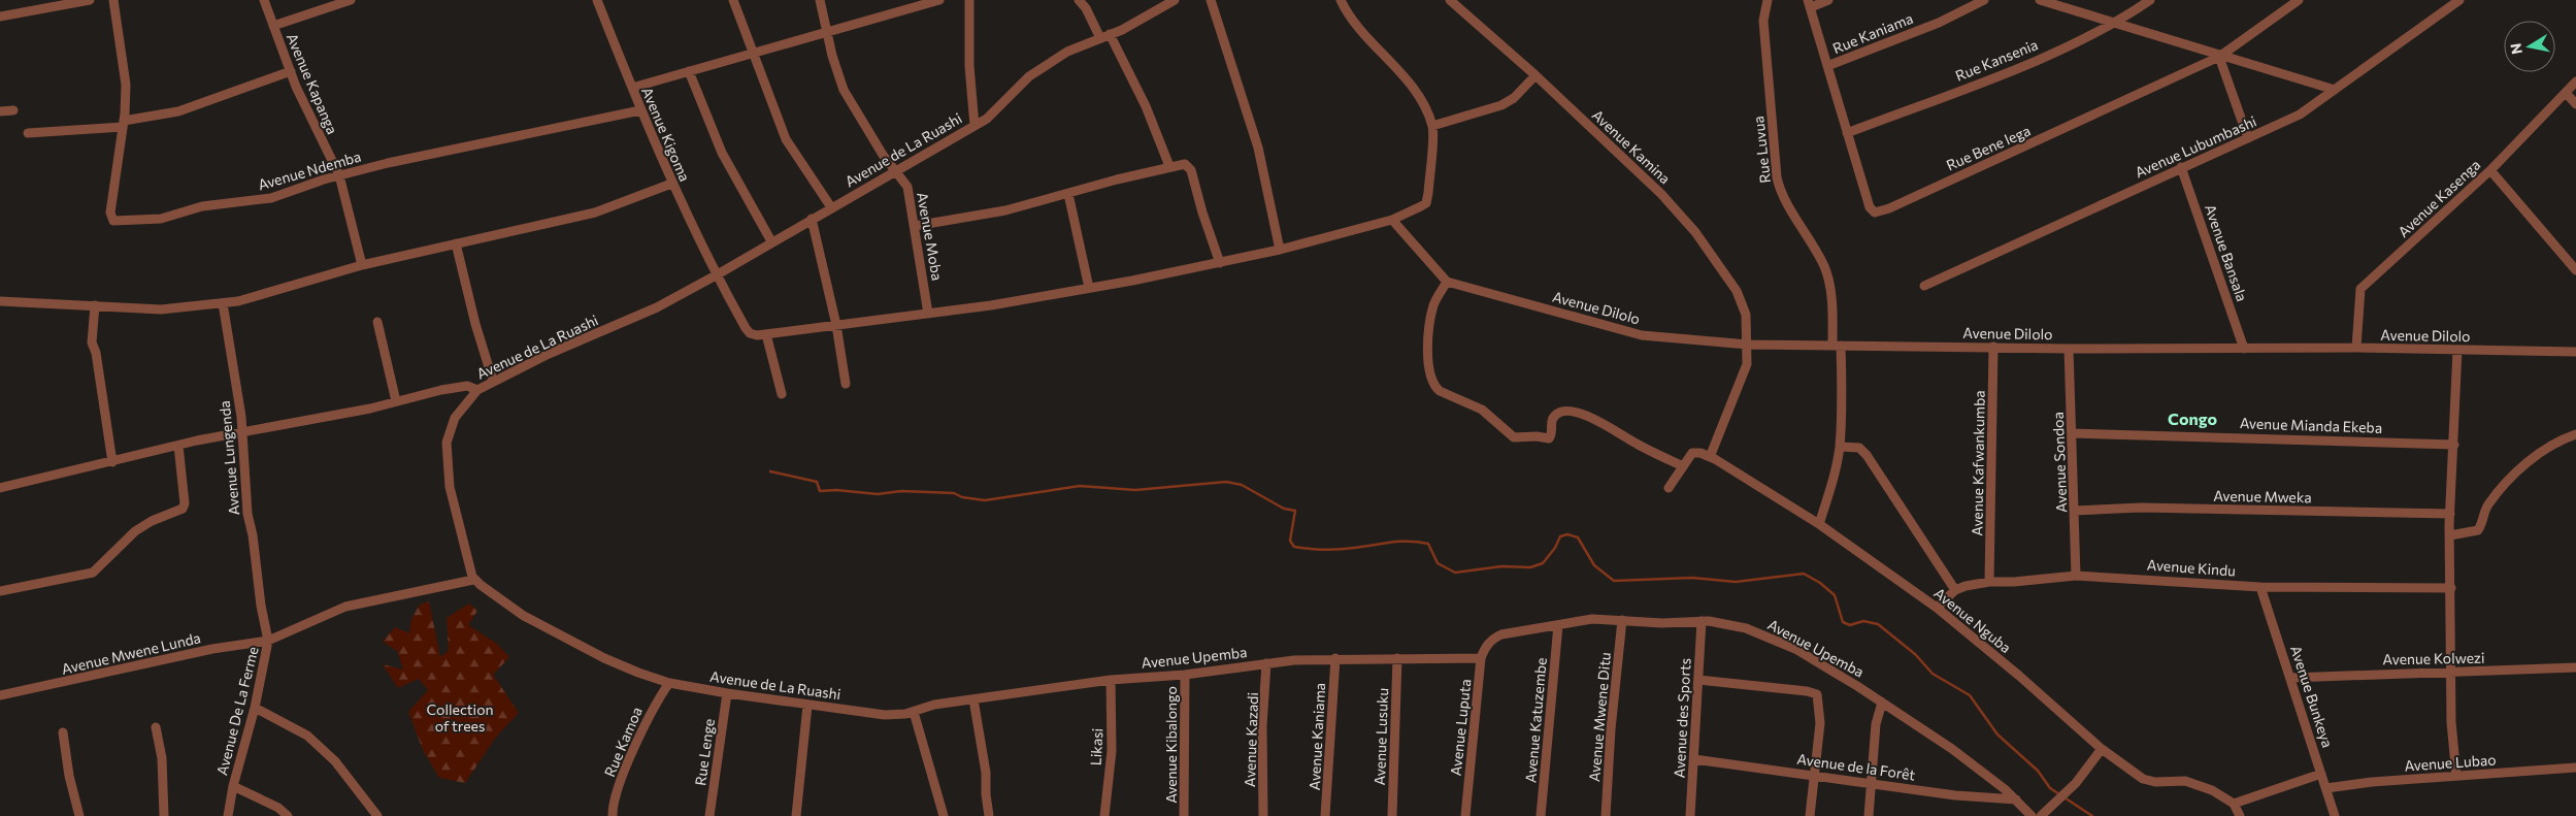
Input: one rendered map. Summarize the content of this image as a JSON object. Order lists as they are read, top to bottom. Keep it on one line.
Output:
{"streets":{"street":["Rue Kaniama","Rue Kansenia","Avenue Kapanga","Avenue Kigoma","Avenue Kamina","Avenue Lubumbashi","Rue Bene lega","Avenue de La Ruashi","Rue Luvua","Avenue Ndemba","Avenue Kasenga","Avenue Moba","Avenue Bansala","Avenue Dilolo","Avenue Mianda Ekeba","Avenue Lungenda","Avenue Sondoa","Avenue Kafwankumba","Avenue Mweka","Avenue Kindu","Avenue Nguba","Avenue Upemba","Avenue Mwene Lunda","Avenue Kolwezi","Avenue Bunkeya","Avenue De La Ferme","Avenue Mwene Ditu","Avenue des Sports","Avenue Katuzembe","Avenue Luputa","Avenue Kaniama","Avenue Lusuku","Avenue Kazadi","Rue Kamoa","Avenue Kibalongo","Likasi","Rue Lenge","Avenue Lubao","Avenue de la Forêt"]},"crossings":[["Rue Kaniama","Rue Bene lega"],["Rue Kansenia","Rue Bene lega"],["Avenue Kapanga","Avenue Ndemba"],["Avenue Kigoma","Avenue de La Ruashi"],["Avenue Kigoma","Avenue Ndemba"],["Avenue Kamina","Avenue Dilolo"],["Avenue Kamina","Avenue Nguba"],["Avenue Lubumbashi","Avenue Bansala"],["Avenue de La Ruashi","Avenue Moba"],["Avenue de La Ruashi","Avenue Upemba"],["Avenue de La Ruashi","Avenue De La Ferme"],["Avenue de La Ruashi","Rue Kamoa"],["Avenue de La Ruashi","Rue Lenge"],["Rue Luvua","Avenue Dilolo"],["Rue Luvua","Avenue Nguba"],["Avenue Kasenga","Avenue Dilolo"],["Avenue Bansala","Avenue Dilolo"],["Avenue Dilolo","Avenue Sondoa"],["Avenue Dilolo","Avenue Kafwankumba"],["Avenue Mianda Ekeba","Avenue Sondoa"],["Avenue Lungenda","Avenue Mwene Lunda"],["Avenue Lungenda","Avenue De La Ferme"],["Avenue Sondoa","Avenue Mweka"],["Avenue Sondoa","Avenue Kindu"],["Avenue Kafwankumba","Avenue Kindu"],["Avenue Kindu","Avenue Bunkeya"],["Avenue Upemba","Avenue Mwene Ditu"],["Avenue Upemba","Avenue des Sports"],["Avenue Upemba","Avenue Katuzembe"],["Avenue Upemba","Avenue Luputa"],["Avenue Upemba","Avenue Kaniama"],["Avenue Upemba","Avenue Lusuku"],["Avenue Upemba","Avenue Kazadi"],["Avenue Upemba","Avenue Kibalongo"],["Avenue Upemba","Likasi"],["Avenue Upemba","Avenue de la Forêt"],["Avenue Mwene Lunda","Avenue De La Ferme"],["Avenue Kolwezi","Avenue Bunkeya"],["Avenue Bunkeya","Avenue Lubao"],["Avenue des Sports","Avenue de la Forêt"]],"districts":["Congo"],"parks":["Collection of trees"],"north":"left"}
